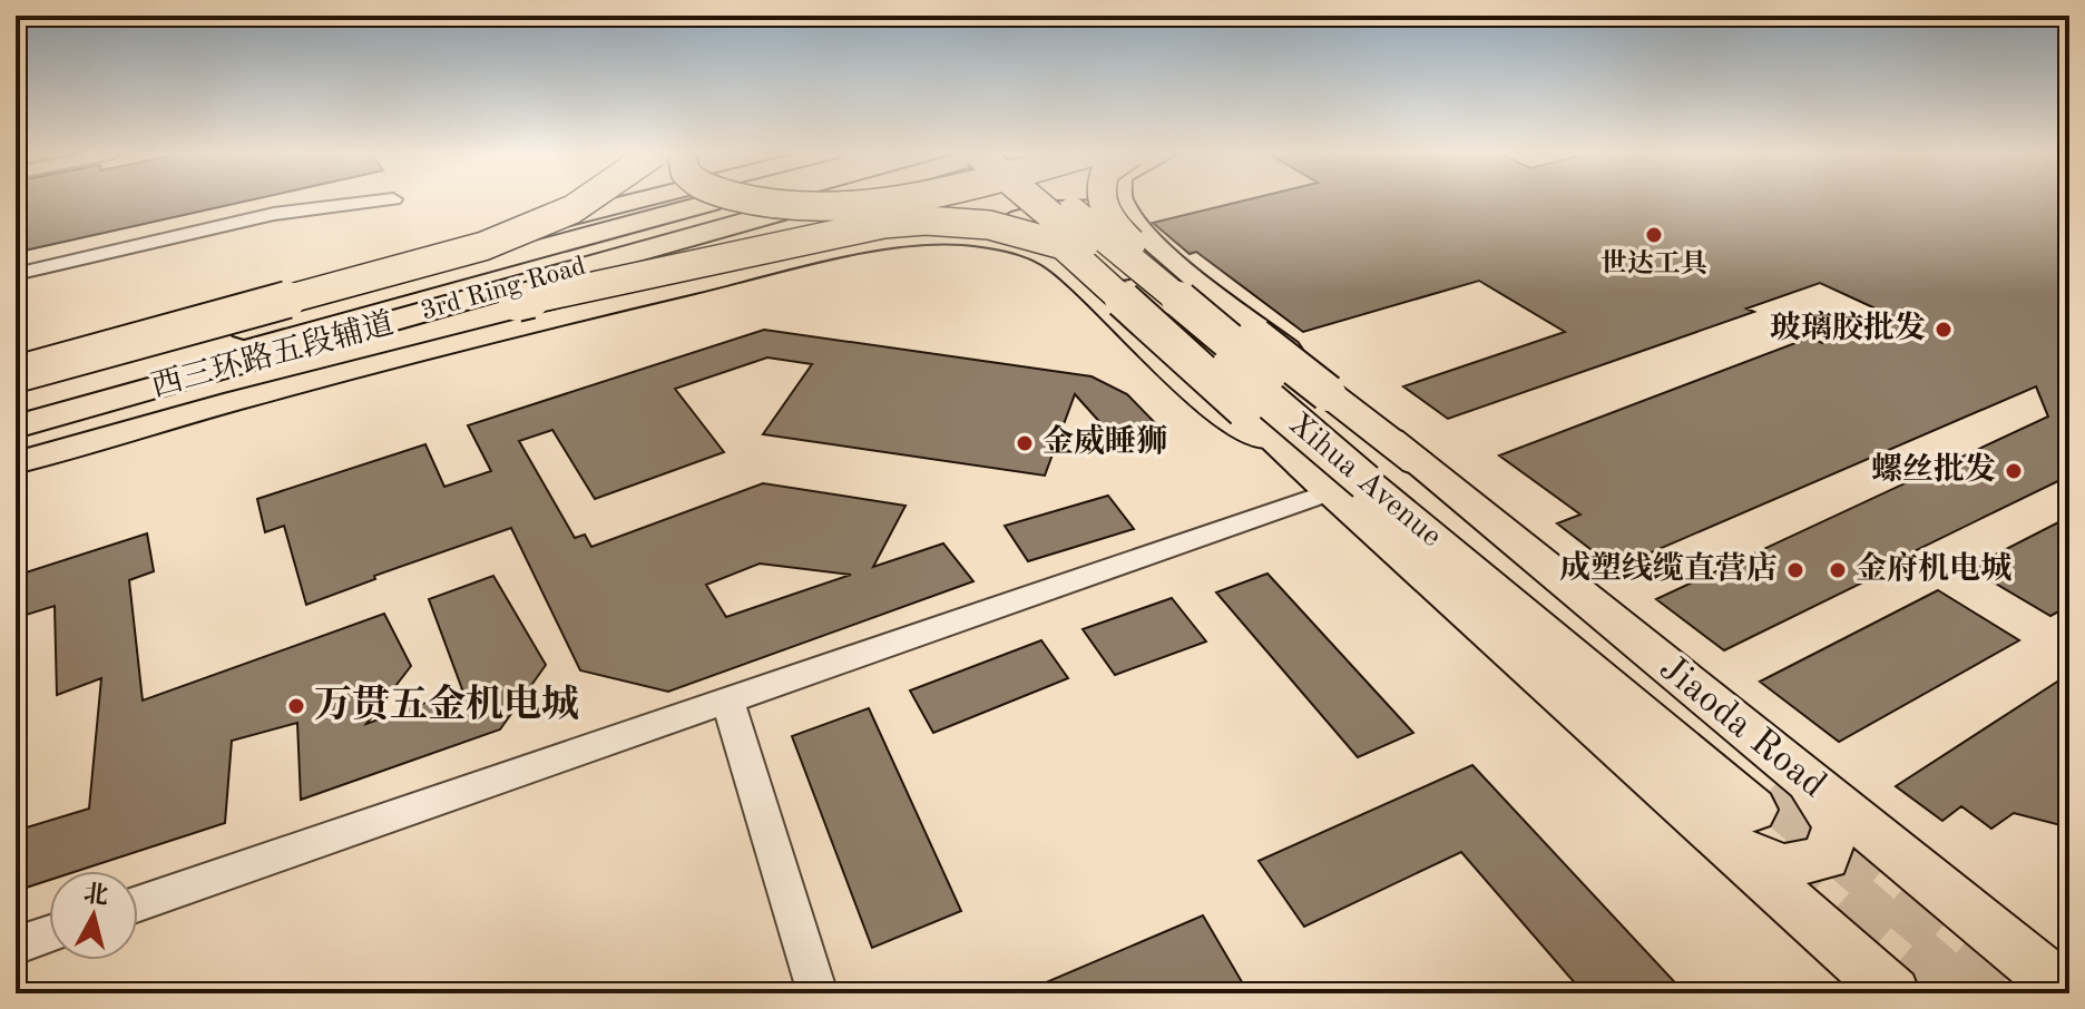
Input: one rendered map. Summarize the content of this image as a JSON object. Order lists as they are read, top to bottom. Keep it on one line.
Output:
{"streets":{"highway":["3rd Ring Road","Xihua Avenue"],"main road":["西三环路五段辅道","Jiaoda Road"]},"crossings":[["Xihua Avenue","Jiaoda Road"]],"places":["世达工具","玻璃胶批发","金威睡狮","螺丝批发","成塑线缆直营店","金府机电城","万贯五金机电城"],"north":"top"}
